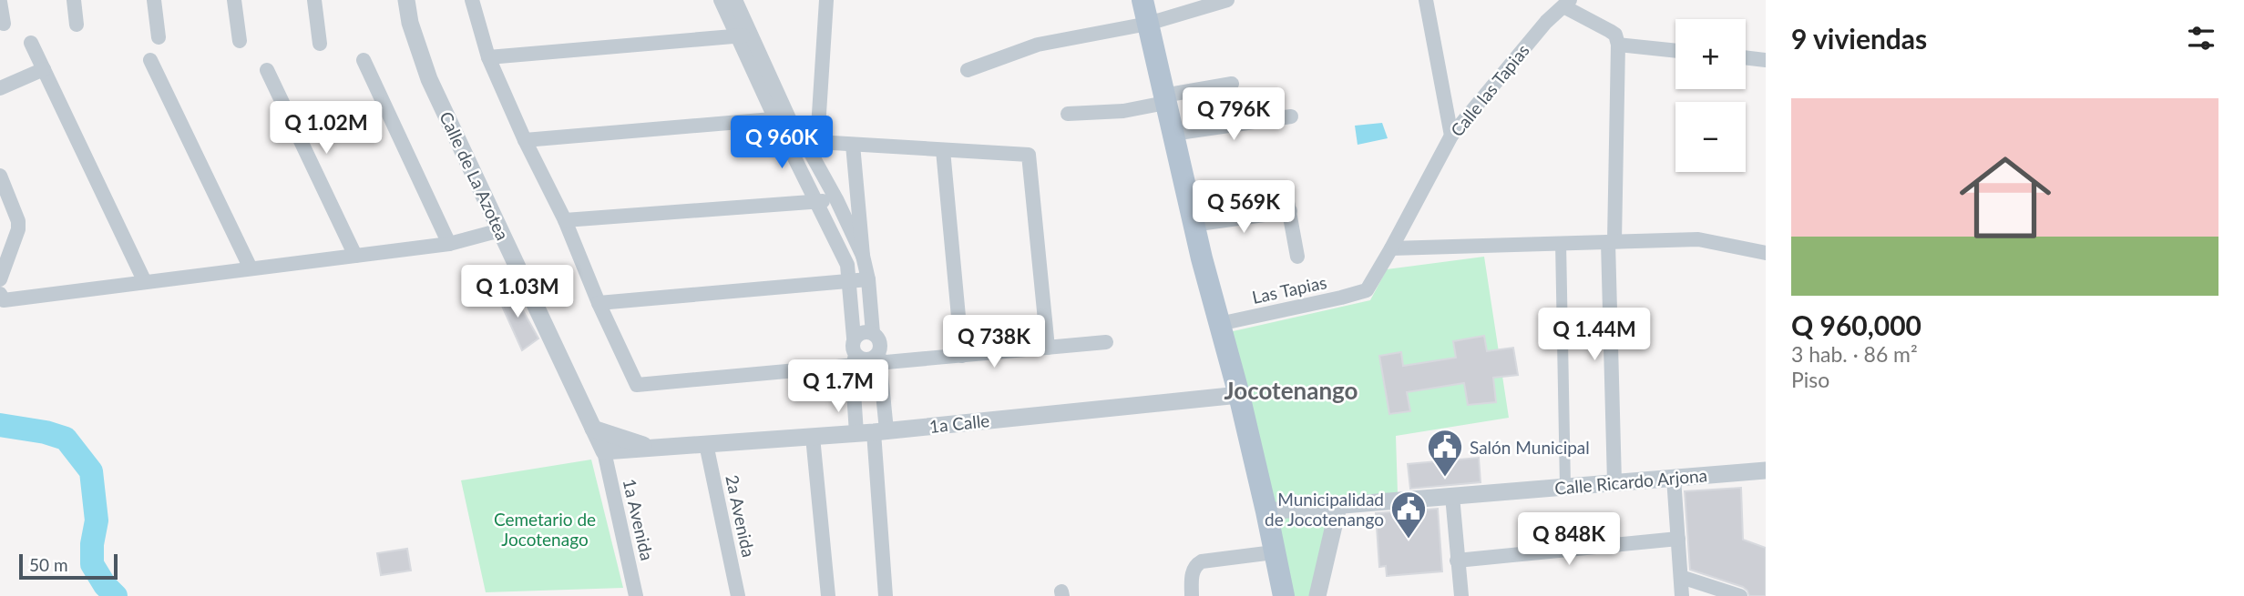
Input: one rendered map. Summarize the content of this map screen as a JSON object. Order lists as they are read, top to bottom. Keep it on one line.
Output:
{"streets":{"street":["Calle las Tapias","Calle de La Azotea","Las Tapias","1a Calle","Calle Ricardo Arjona","2a Avenida","1a Avenida"]},"crossings":[["Calle las Tapias","Las Tapias"],["Calle de La Azotea","1a Calle"],["Calle de La Azotea","1a Avenida"],["1a Calle","2a Avenida"],["1a Calle","1a Avenida"]],"districts":["Jocotenango"],"parks":["Cemetario de Jocotenago"],"places":{"public building":["Salón Municipal","Municipalidad de Jocotenango"]},"scale_bar":"50 m","page":{"heading":"9 viviendas","map_buttons":["+","−"],"list":[{"name":"Q 960,000","note":"3 hab. · 86 m² · Piso"}],"price":["Q 796K","Q 1.02M","Q 960K","Q 569K","Q 1.03M","Q 1.44M","Q 738K","Q 1.7M","Q 848K"],"scale":"50 m"}}
